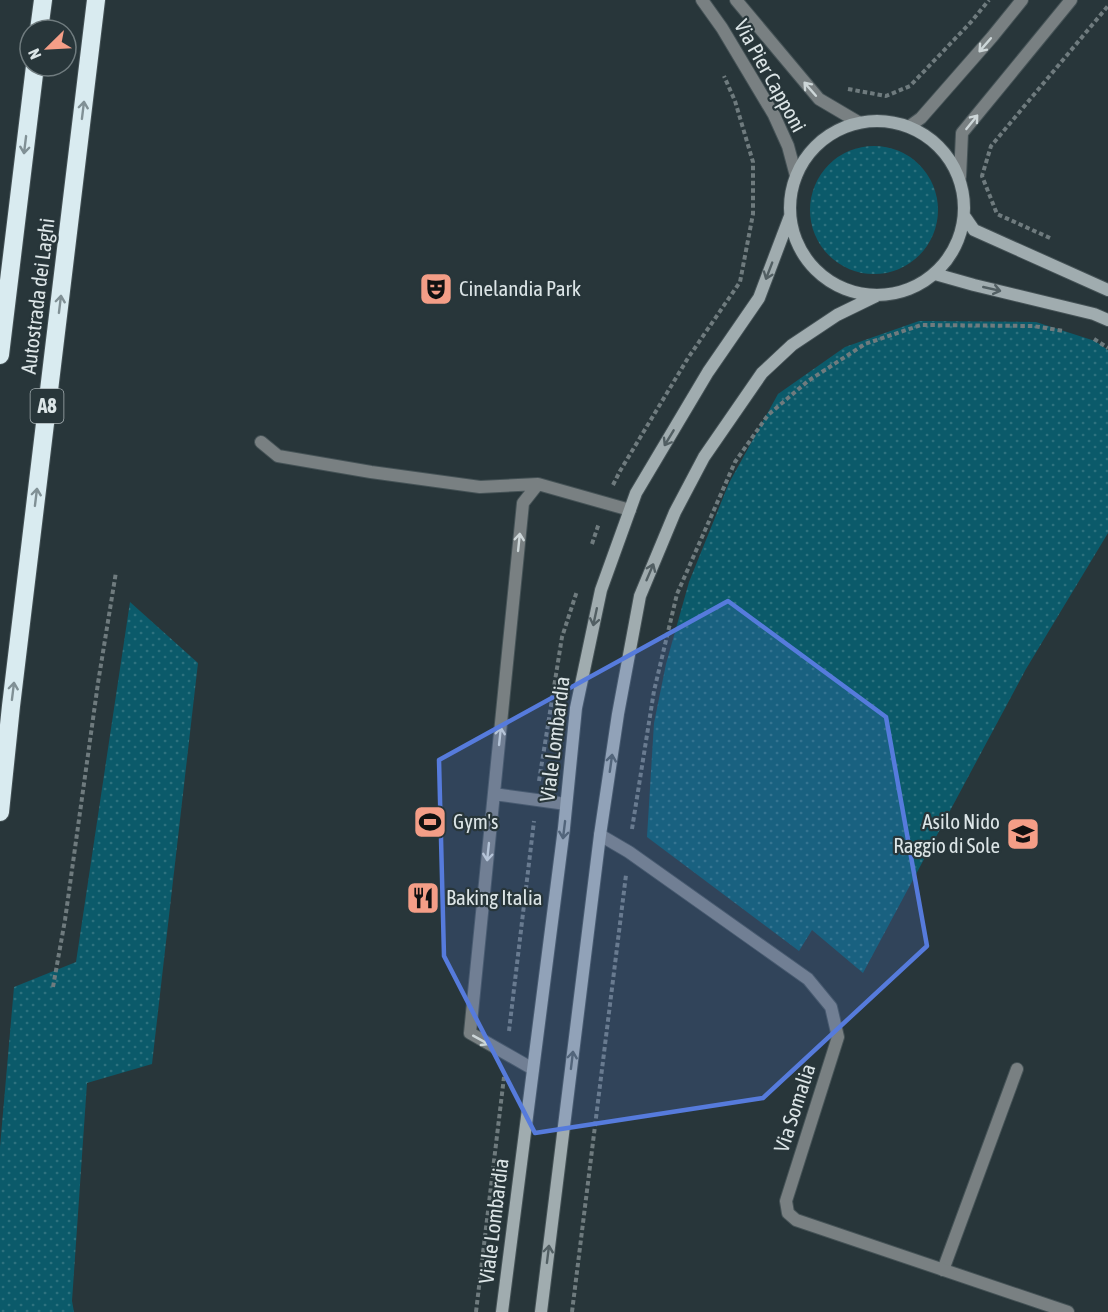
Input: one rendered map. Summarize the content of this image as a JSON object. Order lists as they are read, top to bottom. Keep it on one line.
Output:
{"streets":{"highway":["Autostrada dei Laghi","A8"],"main road":["Viale Lombardia"],"street":["Via Pier Capponi","Via Somalia"]},"crossings":[["Via Pier Capponi","Viale Lombardia"]],"places":{"theatre":["Cinelandia Park"],"sports":["Gym's"],"school or university":["Asilo Nido Raggio di Sole"],"restaurant":["Baking Italia"]},"north":"bottom left"}
